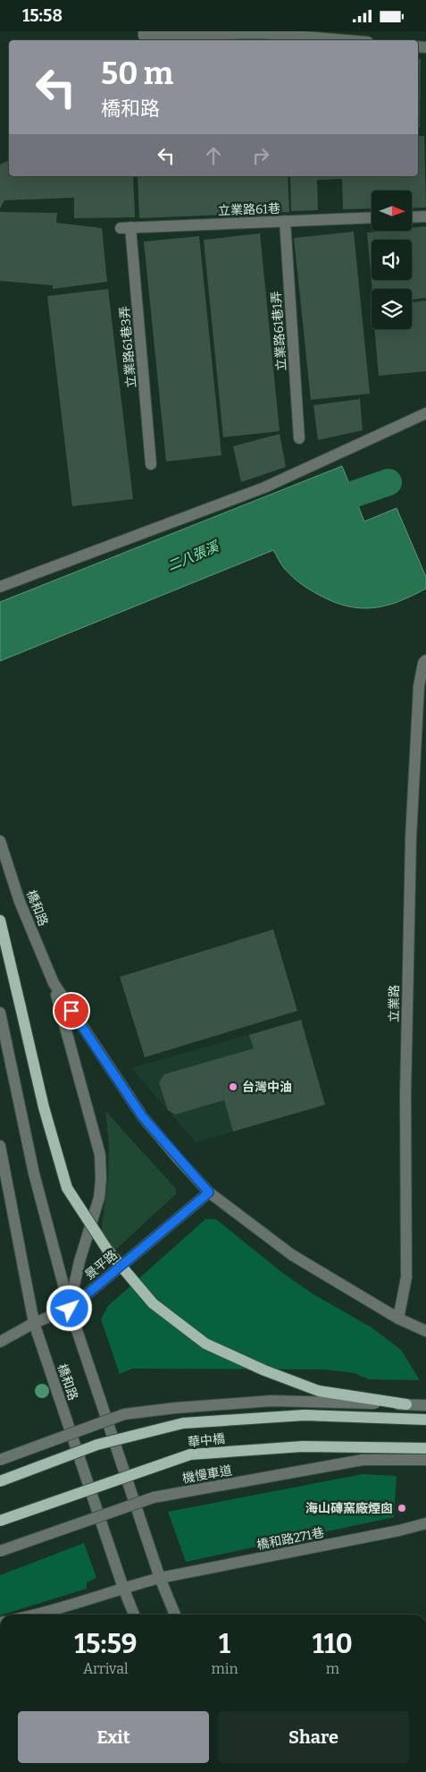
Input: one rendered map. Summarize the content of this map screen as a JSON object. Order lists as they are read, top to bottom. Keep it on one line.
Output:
{"streets":{"main road":["華中橋"],"street":["立業路61巷","立業路61巷1弄","立業路61巷3弄","橋和路","立業路","景平路","機慢車道","橋和路271巷"]},"crossings":[["立業路61巷","立業路61巷1弄"],["立業路61巷","立業路61巷3弄"],["橋和路","立業路"],["橋和路","景平路"],["橋和路","橋和路271巷"]],"water":["二八張溪"],"places":["台灣中油","海山磚窯廠煙囪"],"north":"right","page":{"status":"15:58","turn":["50 m","橋和路"],"eta":["15:59","Arrival","1","min","110","m"],"buttons":["Exit","Share"]}}
